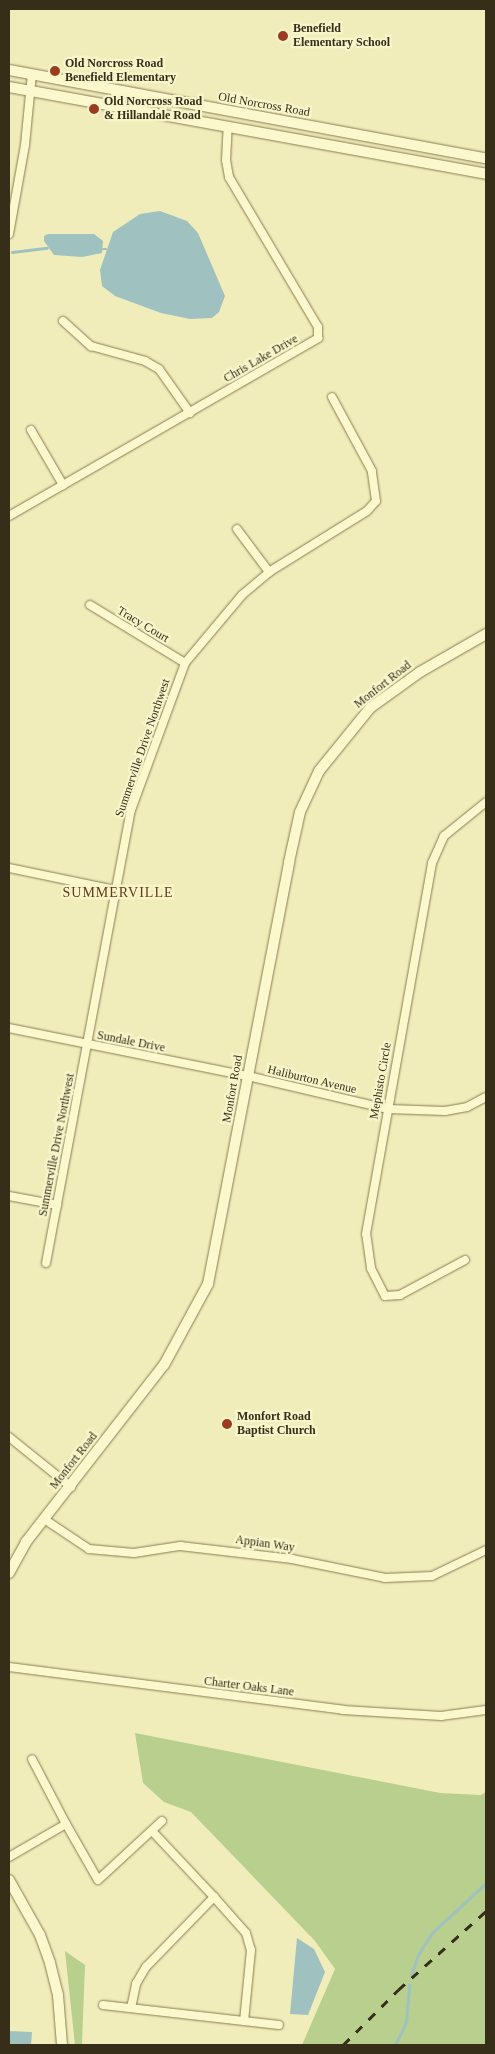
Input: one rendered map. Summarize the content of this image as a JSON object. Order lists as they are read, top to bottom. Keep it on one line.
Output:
{"streets":{"street":["Old Norcross Road","Chris Lake Drive","Tracy Court","Monfort Road","Summerville Drive Northwest","Sundale Drive","Haliburton Avenue","Mephisto Circle","Appian Way","Charter Oaks Lane"]},"crossings":[["Tracy Court","Summerville Drive Northwest"],["Monfort Road","Sundale Drive"],["Monfort Road","Haliburton Avenue"],["Monfort Road","Appian Way"],["Summerville Drive Northwest","Sundale Drive"],["Sundale Drive","Haliburton Avenue"],["Haliburton Avenue","Mephisto Circle"]],"districts":["SUMMERVILLE"],"places":["Benefield Elementary School","Old Norcross Road Benefield Elementary","Old Norcross Road & Hillandale Road","Monfort Road Baptist Church"]}
